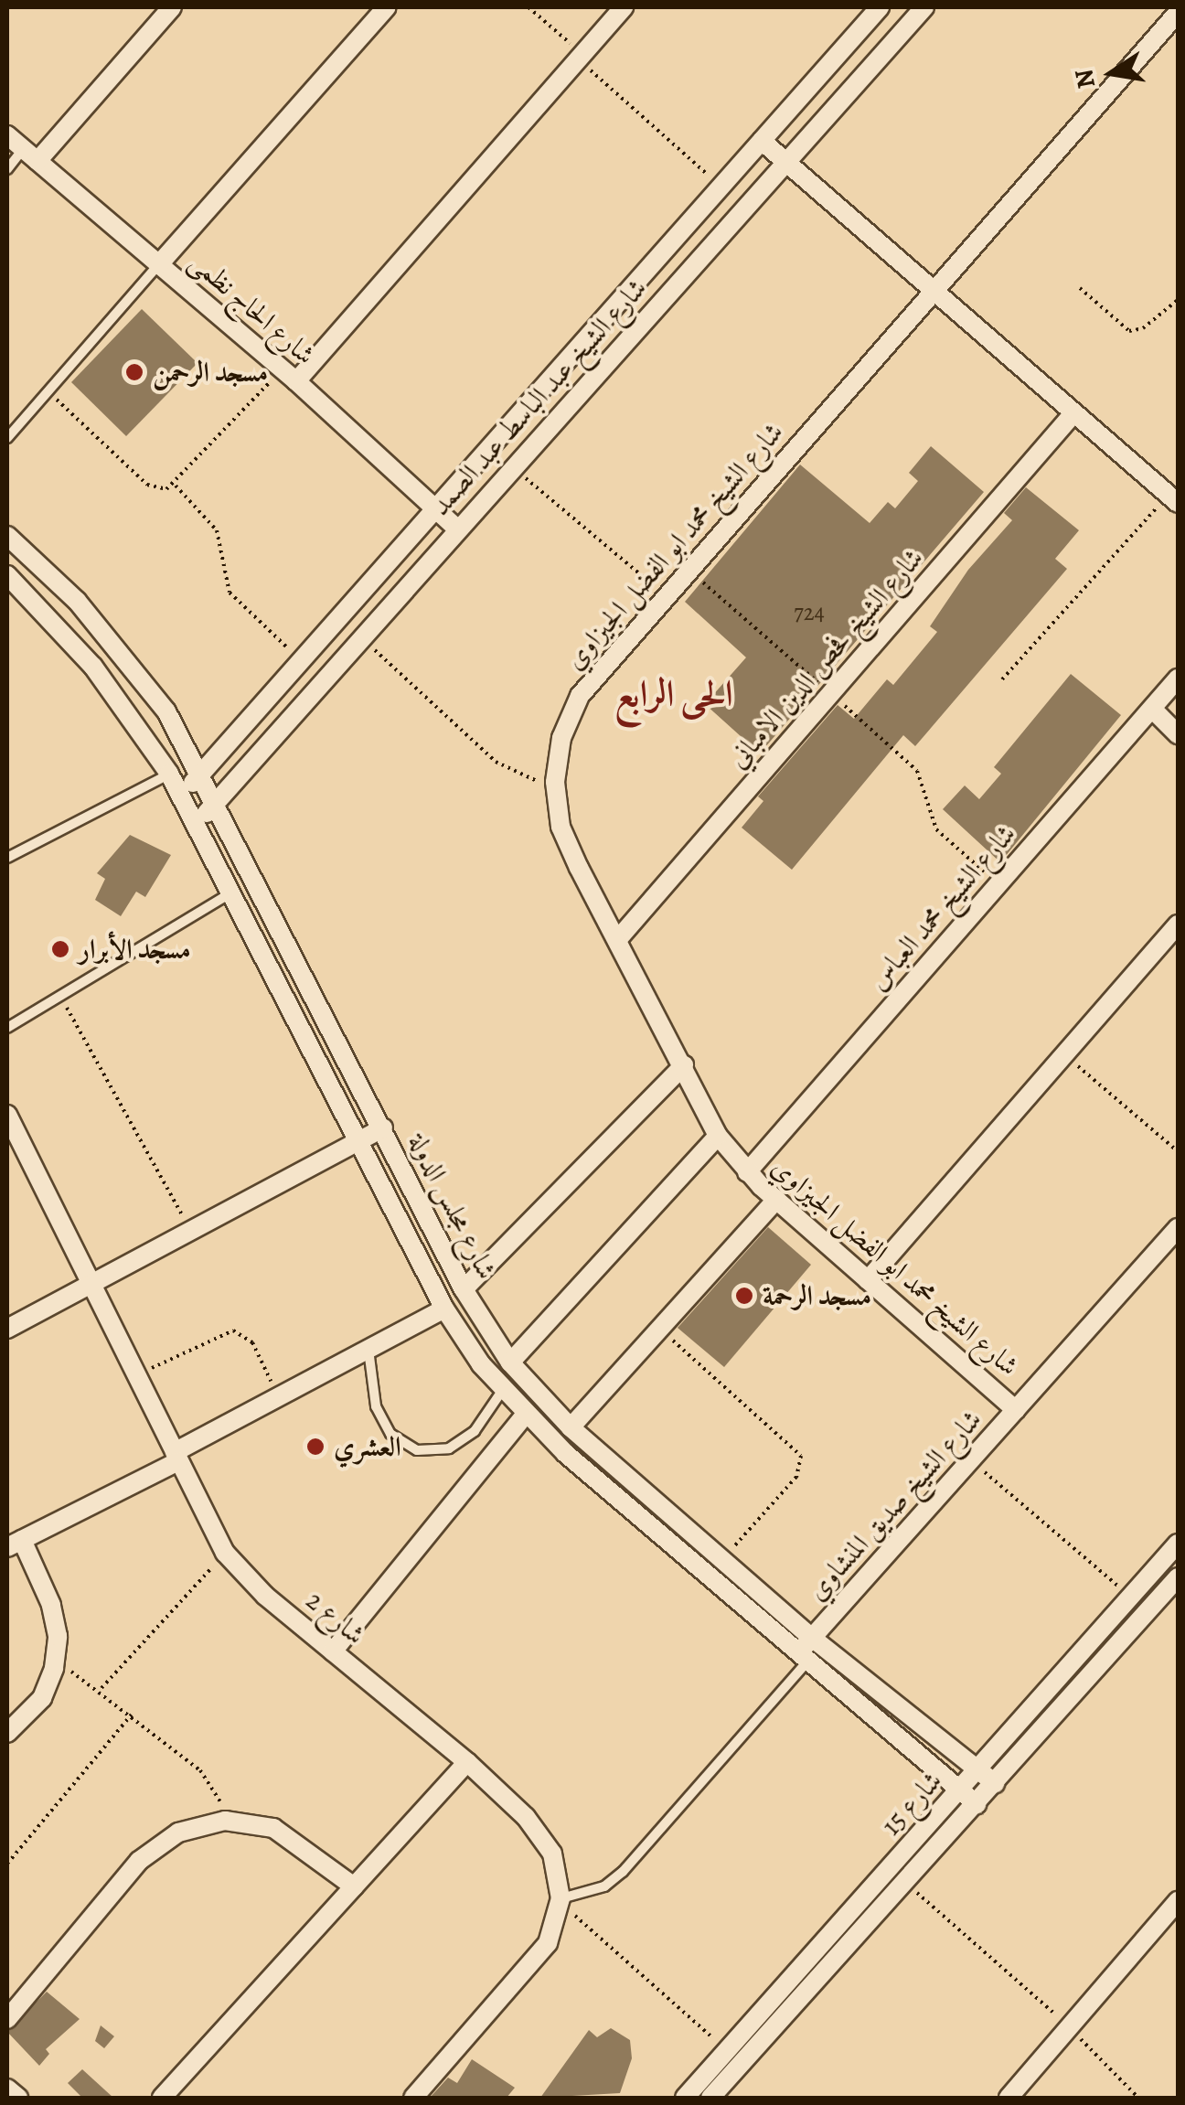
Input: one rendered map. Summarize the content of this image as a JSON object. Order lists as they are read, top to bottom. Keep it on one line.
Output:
{"streets":{"street":["شارع الحاج نظمى","شارع الشيخ عبد الباسط عبد الصمد","شارع الشيخ محمد ابو الفضل الجيزاوي","شارع الشيخ فحص الدين الامباني","شارع الشيخ محمد العباس","شارع مجلس الدولة","شارع الشيخ صديق المنشاوي","شارع 2","شارع 15"]},"crossings":[["شارع الحاج نظمى","شارع الشيخ عبد الباسط عبد الصمد"],["شارع الشيخ عبد الباسط عبد الصمد","شارع مجلس الدولة"],["شارع الشيخ محمد ابو الفضل الجيزاوي","شارع الشيخ فحص الدين الامباني"],["شارع الشيخ محمد ابو الفضل الجيزاوي","شارع الشيخ محمد العباس"],["شارع الشيخ محمد ابو الفضل الجيزاوي","شارع الشيخ صديق المنشاوي"],["شارع مجلس الدولة","شارع الشيخ صديق المنشاوي"],["شارع مجلس الدولة","شارع 15"]],"districts":["الحى الرابع"],"places":["مسجد الرحمن","مسجد الأبرار","مسجد الرحمة","العشري"],"house_numbers":["724"],"north":"left"}
